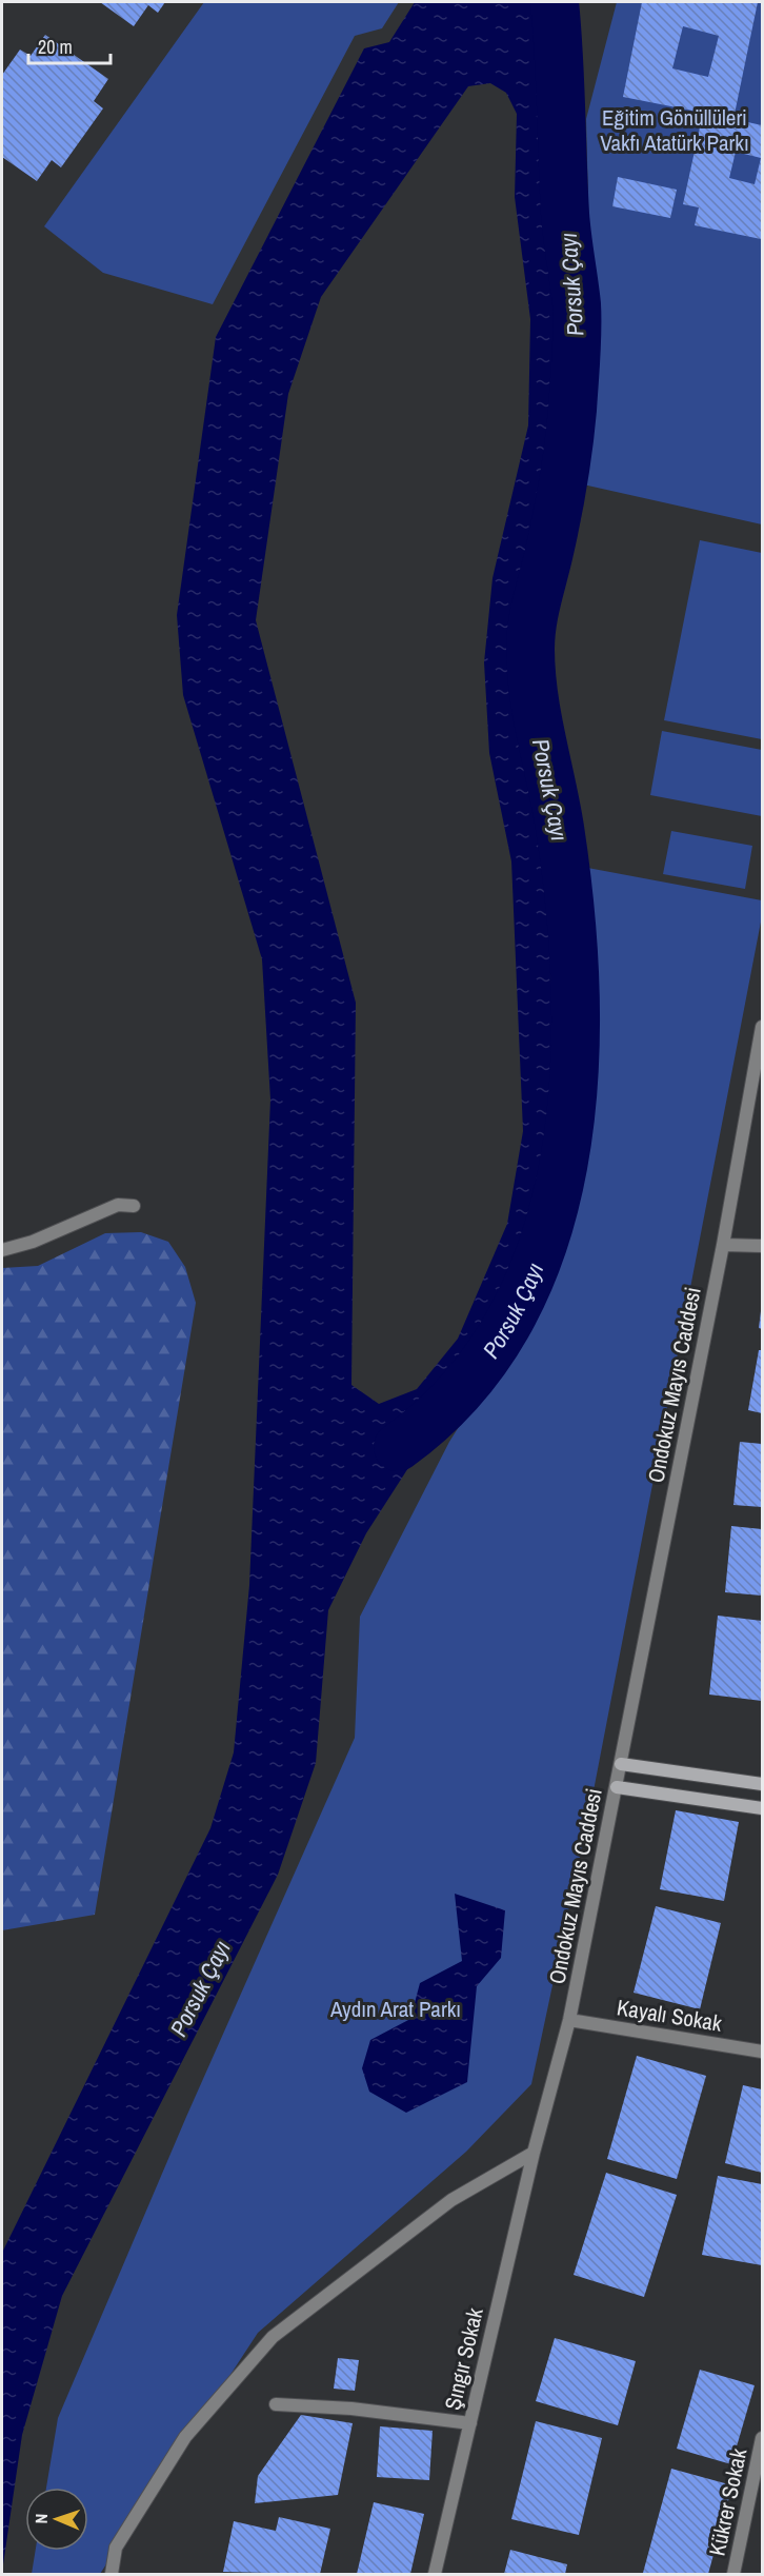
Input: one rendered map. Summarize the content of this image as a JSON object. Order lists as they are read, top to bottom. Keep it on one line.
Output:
{"streets":{"street":["Ondokuz Mayıs Caddesi","Kayalı Sokak","Şıngır Sokak","Kükrer Sokak"]},"crossings":[["Ondokuz Mayıs Caddesi","Kayalı Sokak"],["Ondokuz Mayıs Caddesi","Şıngır Sokak"]],"water":["Porsuk Çayı"],"parks":["Eğitim Gönüllüleri Vakfı Atatürk Parkı","Aydın Arat Parkı"],"scale_bar":"20 m","north":"left"}
